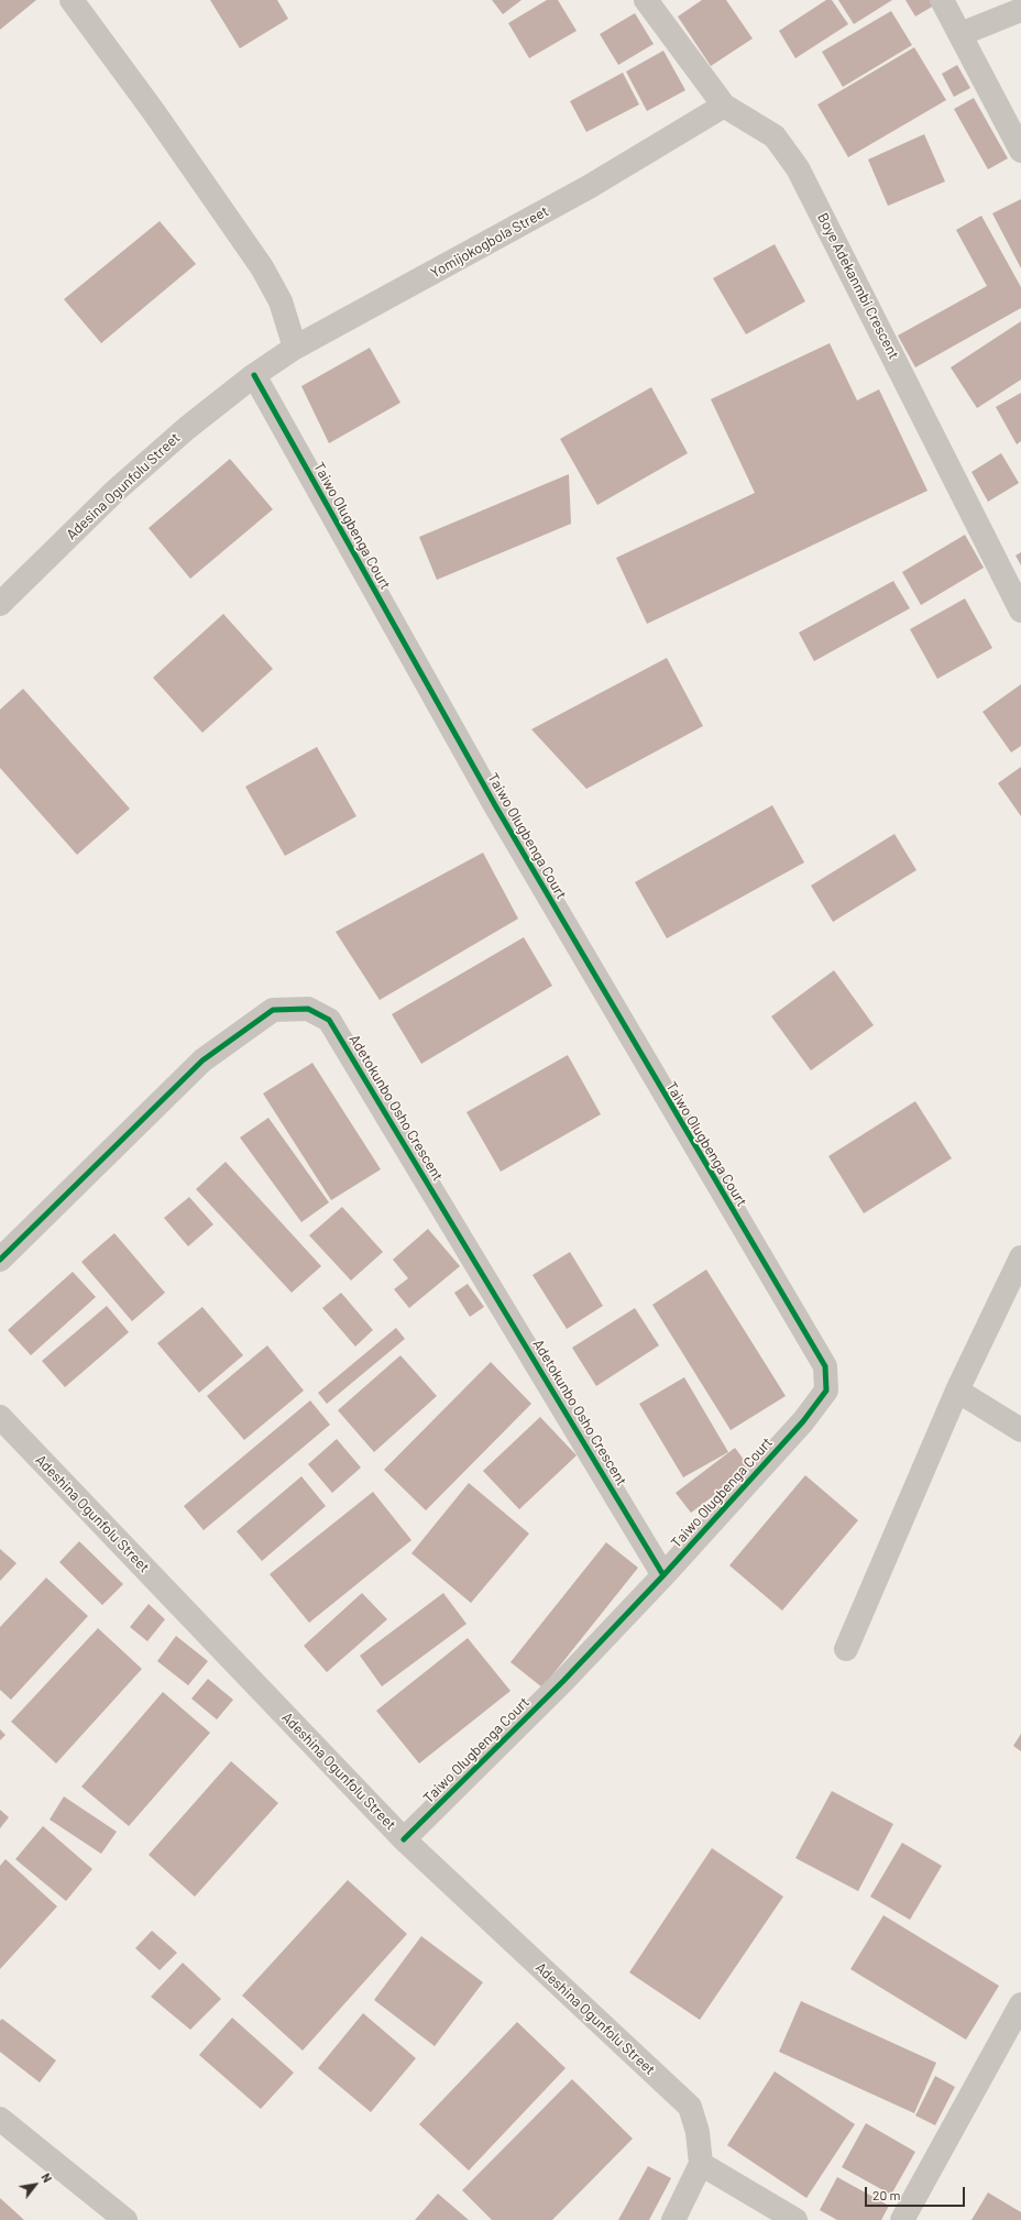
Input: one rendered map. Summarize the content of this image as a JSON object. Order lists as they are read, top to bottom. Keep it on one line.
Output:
{"streets":{"street":["Yomijokogbola Street","Boye Adekanmbi Crescent","Adesina Ogunfolu Street","Taiwo Olugbenga Court","Adetokunbo Osho Crescent","Adeshina Ogunfolu Street"]},"crossings":[["Yomijokogbola Street","Boye Adekanmbi Crescent"],["Yomijokogbola Street","Adesina Ogunfolu Street"],["Yomijokogbola Street","Taiwo Olugbenga Court"],["Adesina Ogunfolu Street","Taiwo Olugbenga Court"],["Taiwo Olugbenga Court","Adetokunbo Osho Crescent"],["Taiwo Olugbenga Court","Adeshina Ogunfolu Street"]],"scale_bar":"20 m","north":"top right"}
